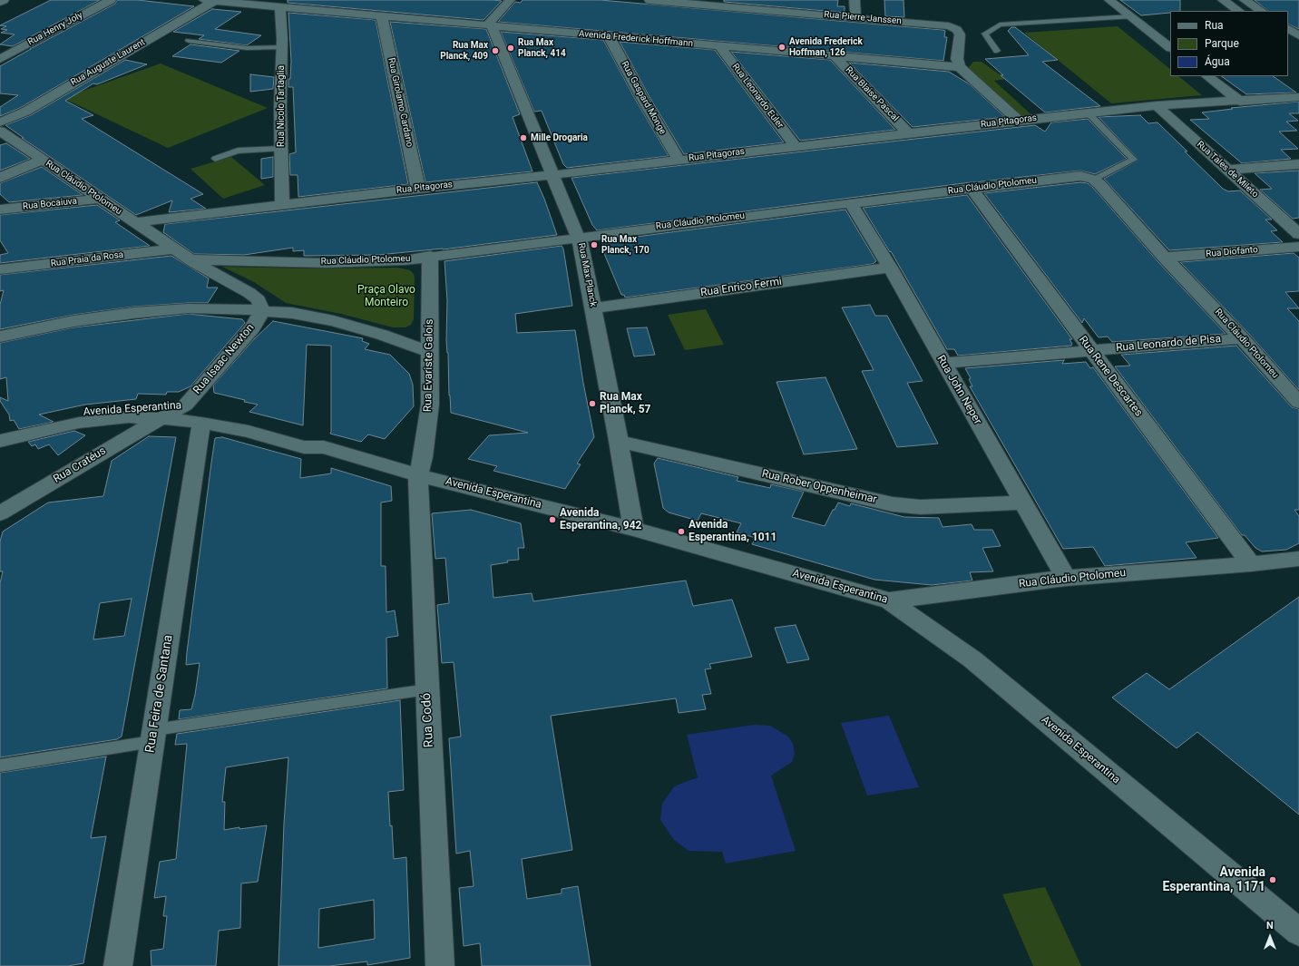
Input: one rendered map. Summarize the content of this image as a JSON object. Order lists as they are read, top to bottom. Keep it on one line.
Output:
{"streets":{"street":["Rua Pierre Janssen","Rua Henry Joly","Avenida Frederick Hoffmann","Rua Auguste Laurent","Rua Blaise Pascal","Rua Leonardo Euler","Rua Gaspard Monge","Rua Girolamo Cardano","Rua Nicolo Tartaglia","Rua Pitagoras","Rua Tales de Mileto","Rua Cláudio Ptolomeu","Rua Bocaiuva","Rua Diofanto","Rua Praia da Rosa","Rua Max Planck","Rua Enrico Fermi","Rua Leonardo de Pisa","Rua Isaac Newton","Rua Evariste Galois","Rua Rene Descartes","Rua John Neper","Avenida Esperantina","Rua Cratéus","Rua Rober Oppenheimar","Rua Feira de Santana","Rua Codó"]},"crossings":[["Rua Pierre Janssen","Avenida Frederick Hoffmann"],["Avenida Frederick Hoffmann","Rua Auguste Laurent"],["Avenida Frederick Hoffmann","Rua Blaise Pascal"],["Avenida Frederick Hoffmann","Rua Leonardo Euler"],["Avenida Frederick Hoffmann","Rua Gaspard Monge"],["Avenida Frederick Hoffmann","Rua Girolamo Cardano"],["Avenida Frederick Hoffmann","Rua Nicolo Tartaglia"],["Avenida Frederick Hoffmann","Rua Max Planck"],["Rua Blaise Pascal","Rua Pitagoras"],["Rua Leonardo Euler","Rua Pitagoras"],["Rua Gaspard Monge","Rua Pitagoras"],["Rua Girolamo Cardano","Rua Pitagoras"],["Rua Nicolo Tartaglia","Rua Pitagoras"],["Rua Pitagoras","Rua Tales de Mileto"],["Rua Pitagoras","Rua Cláudio Ptolomeu"],["Rua Pitagoras","Rua Max Planck"],["Rua Cláudio Ptolomeu","Rua Bocaiuva"],["Rua Cláudio Ptolomeu","Rua Diofanto"],["Rua Cláudio Ptolomeu","Rua Praia da Rosa"],["Rua Cláudio Ptolomeu","Rua Max Planck"],["Rua Cláudio Ptolomeu","Rua Leonardo de Pisa"],["Rua Cláudio Ptolomeu","Rua Evariste Galois"],["Rua Cláudio Ptolomeu","Rua Rene Descartes"],["Rua Cláudio Ptolomeu","Rua John Neper"],["Rua Cláudio Ptolomeu","Avenida Esperantina"],["Rua Max Planck","Rua Enrico Fermi"],["Rua Max Planck","Avenida Esperantina"],["Rua Max Planck","Rua Rober Oppenheimar"],["Rua Enrico Fermi","Rua John Neper"],["Rua Leonardo de Pisa","Rua Rene Descartes"],["Rua Leonardo de Pisa","Rua John Neper"],["Rua Isaac Newton","Avenida Esperantina"],["Rua Isaac Newton","Rua Cratéus"],["Rua Evariste Galois","Avenida Esperantina"],["Rua Evariste Galois","Rua Codó"],["Rua John Neper","Rua Rober Oppenheimar"],["Avenida Esperantina","Rua Cratéus"],["Avenida Esperantina","Rua Feira de Santana"],["Avenida Esperantina","Rua Codó"]],"parks":["Praça Olavo Monteiro"],"places":["Avenida Frederick Hoffman, 126","Rua Max Planck, 414","Rua Max Planck, 409","Mille Drogaria","Rua Max Planck, 170","Rua Max Planck, 57","Avenida Esperantina, 942","Avenida Esperantina, 1011","Avenida Esperantina, 1171"],"legend":["Rua","Parque","Água"],"north":"top"}
